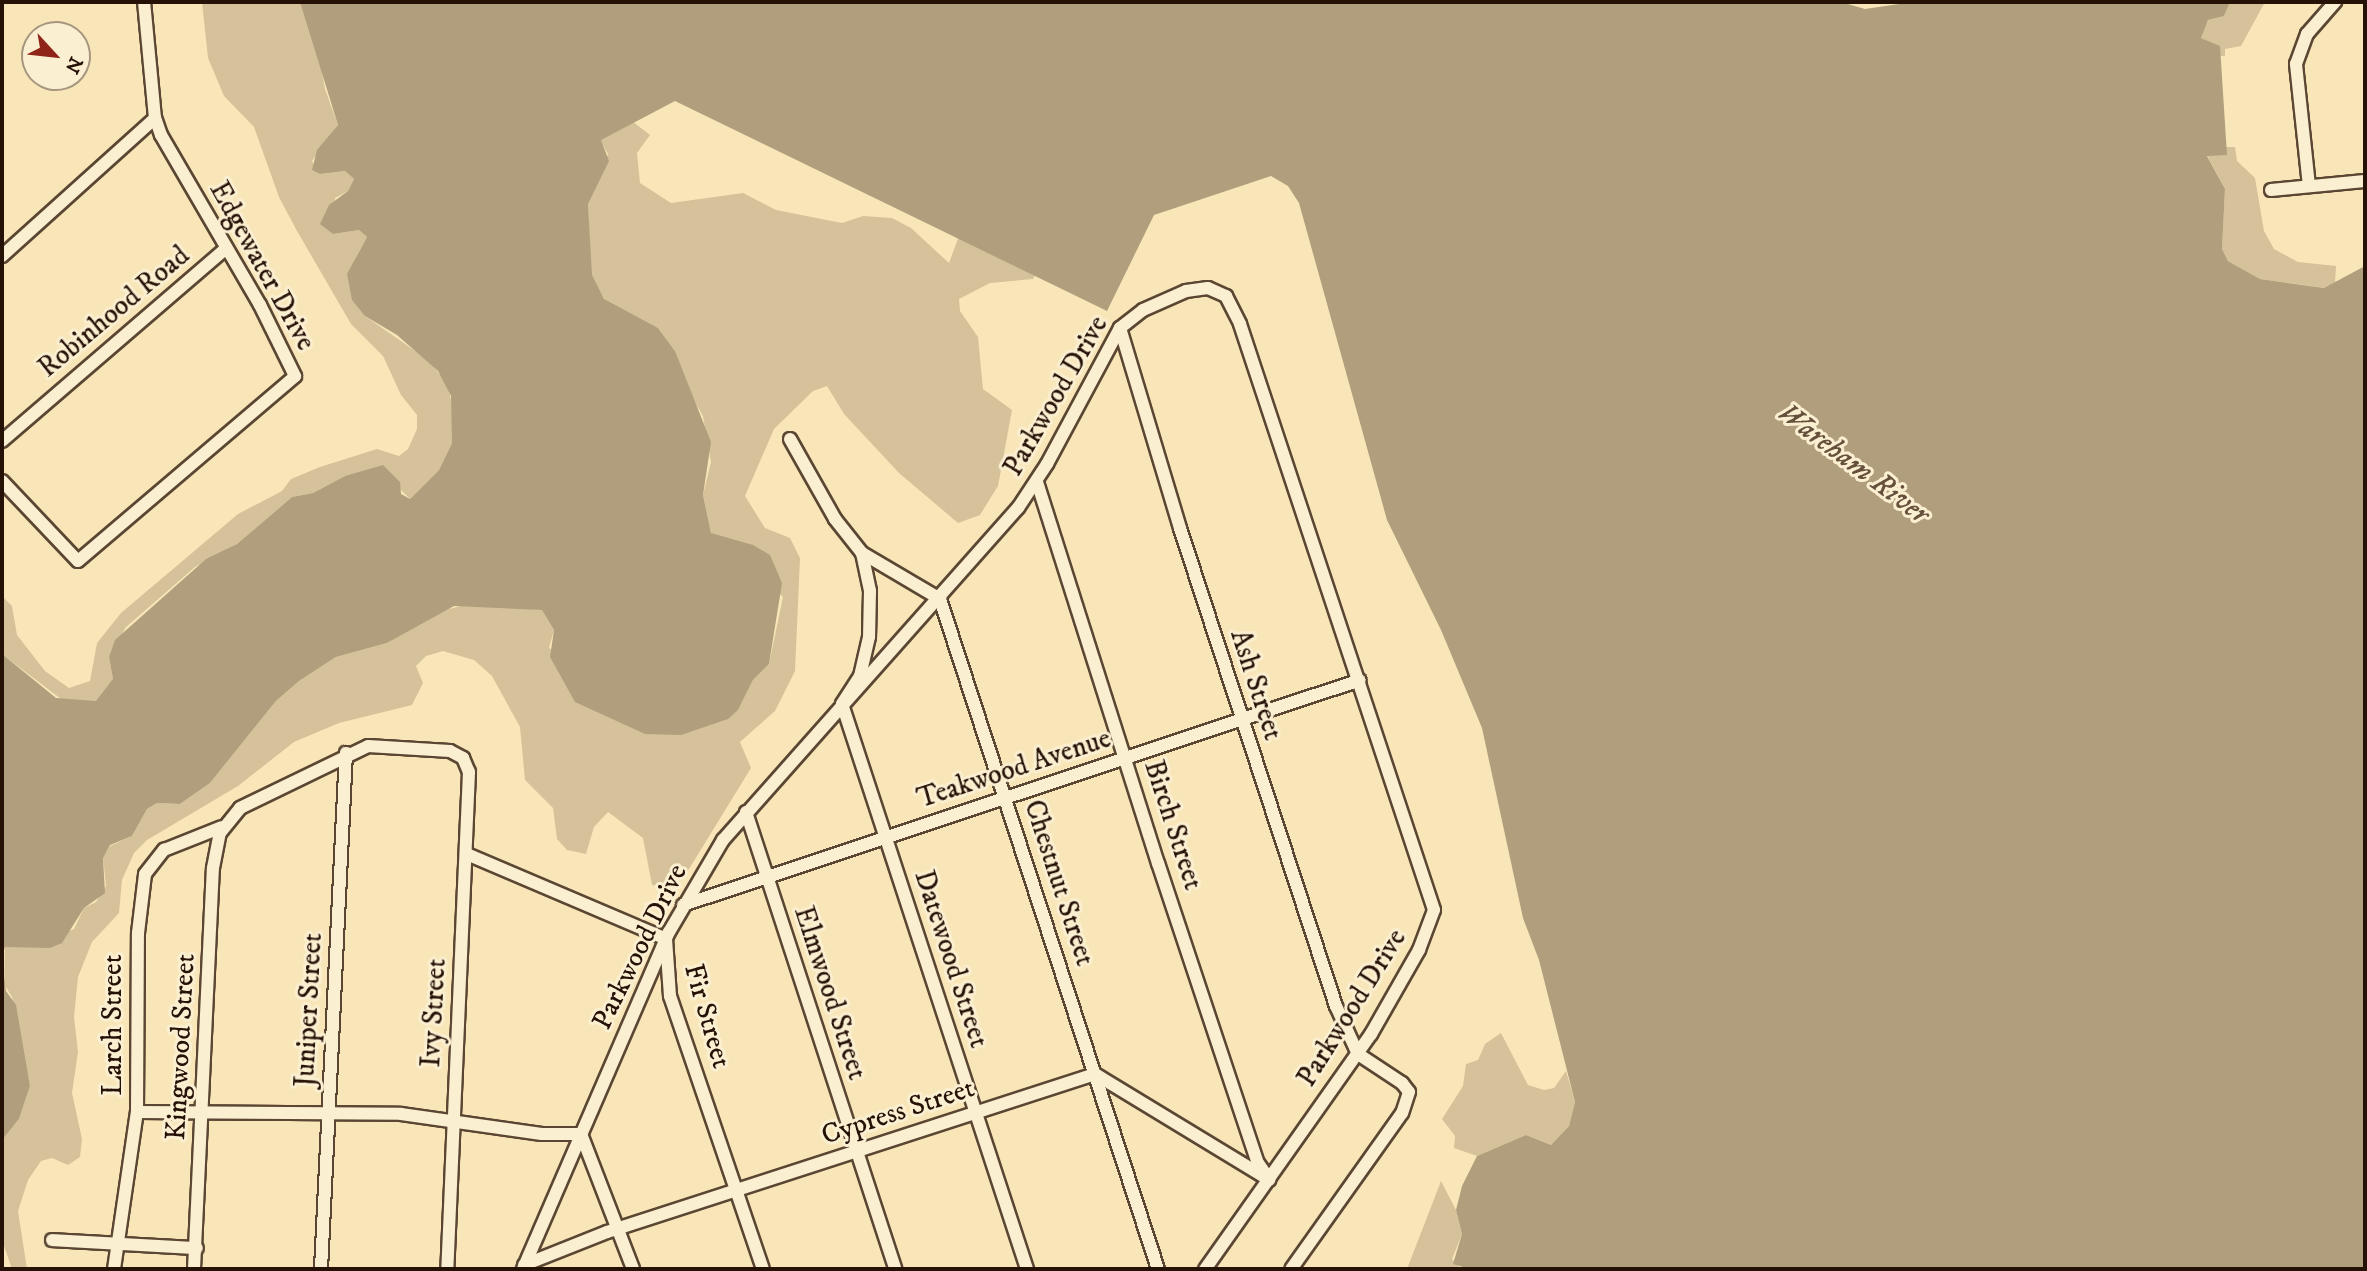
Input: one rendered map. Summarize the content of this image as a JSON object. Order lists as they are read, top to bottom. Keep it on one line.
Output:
{"streets":{"street":["Edgewater Drive","Robinhood Road","Parkwood Drive","Ash Street","Teakwood Avenue","Birch Street","Chestnut Street","Datewood Street","Elmwood Street","Juniper Street","Ivy Street","Fir Street","Larch Street","Kingwood Street","Cypress Street"]},"crossings":[["Edgewater Drive","Robinhood Road"],["Parkwood Drive","Ash Street"],["Parkwood Drive","Teakwood Avenue"],["Parkwood Drive","Birch Street"],["Parkwood Drive","Chestnut Street"],["Parkwood Drive","Datewood Street"],["Parkwood Drive","Elmwood Street"],["Parkwood Drive","Fir Street"],["Parkwood Drive","Cypress Street"],["Ash Street","Teakwood Avenue"],["Teakwood Avenue","Birch Street"],["Teakwood Avenue","Chestnut Street"],["Teakwood Avenue","Datewood Street"],["Teakwood Avenue","Elmwood Street"],["Chestnut Street","Cypress Street"],["Datewood Street","Cypress Street"],["Elmwood Street","Cypress Street"],["Juniper Street","Ivy Street"],["Ivy Street","Fir Street"],["Fir Street","Cypress Street"],["Larch Street","Kingwood Street"]],"water":["Wareham River"],"north":"bottom right"}
